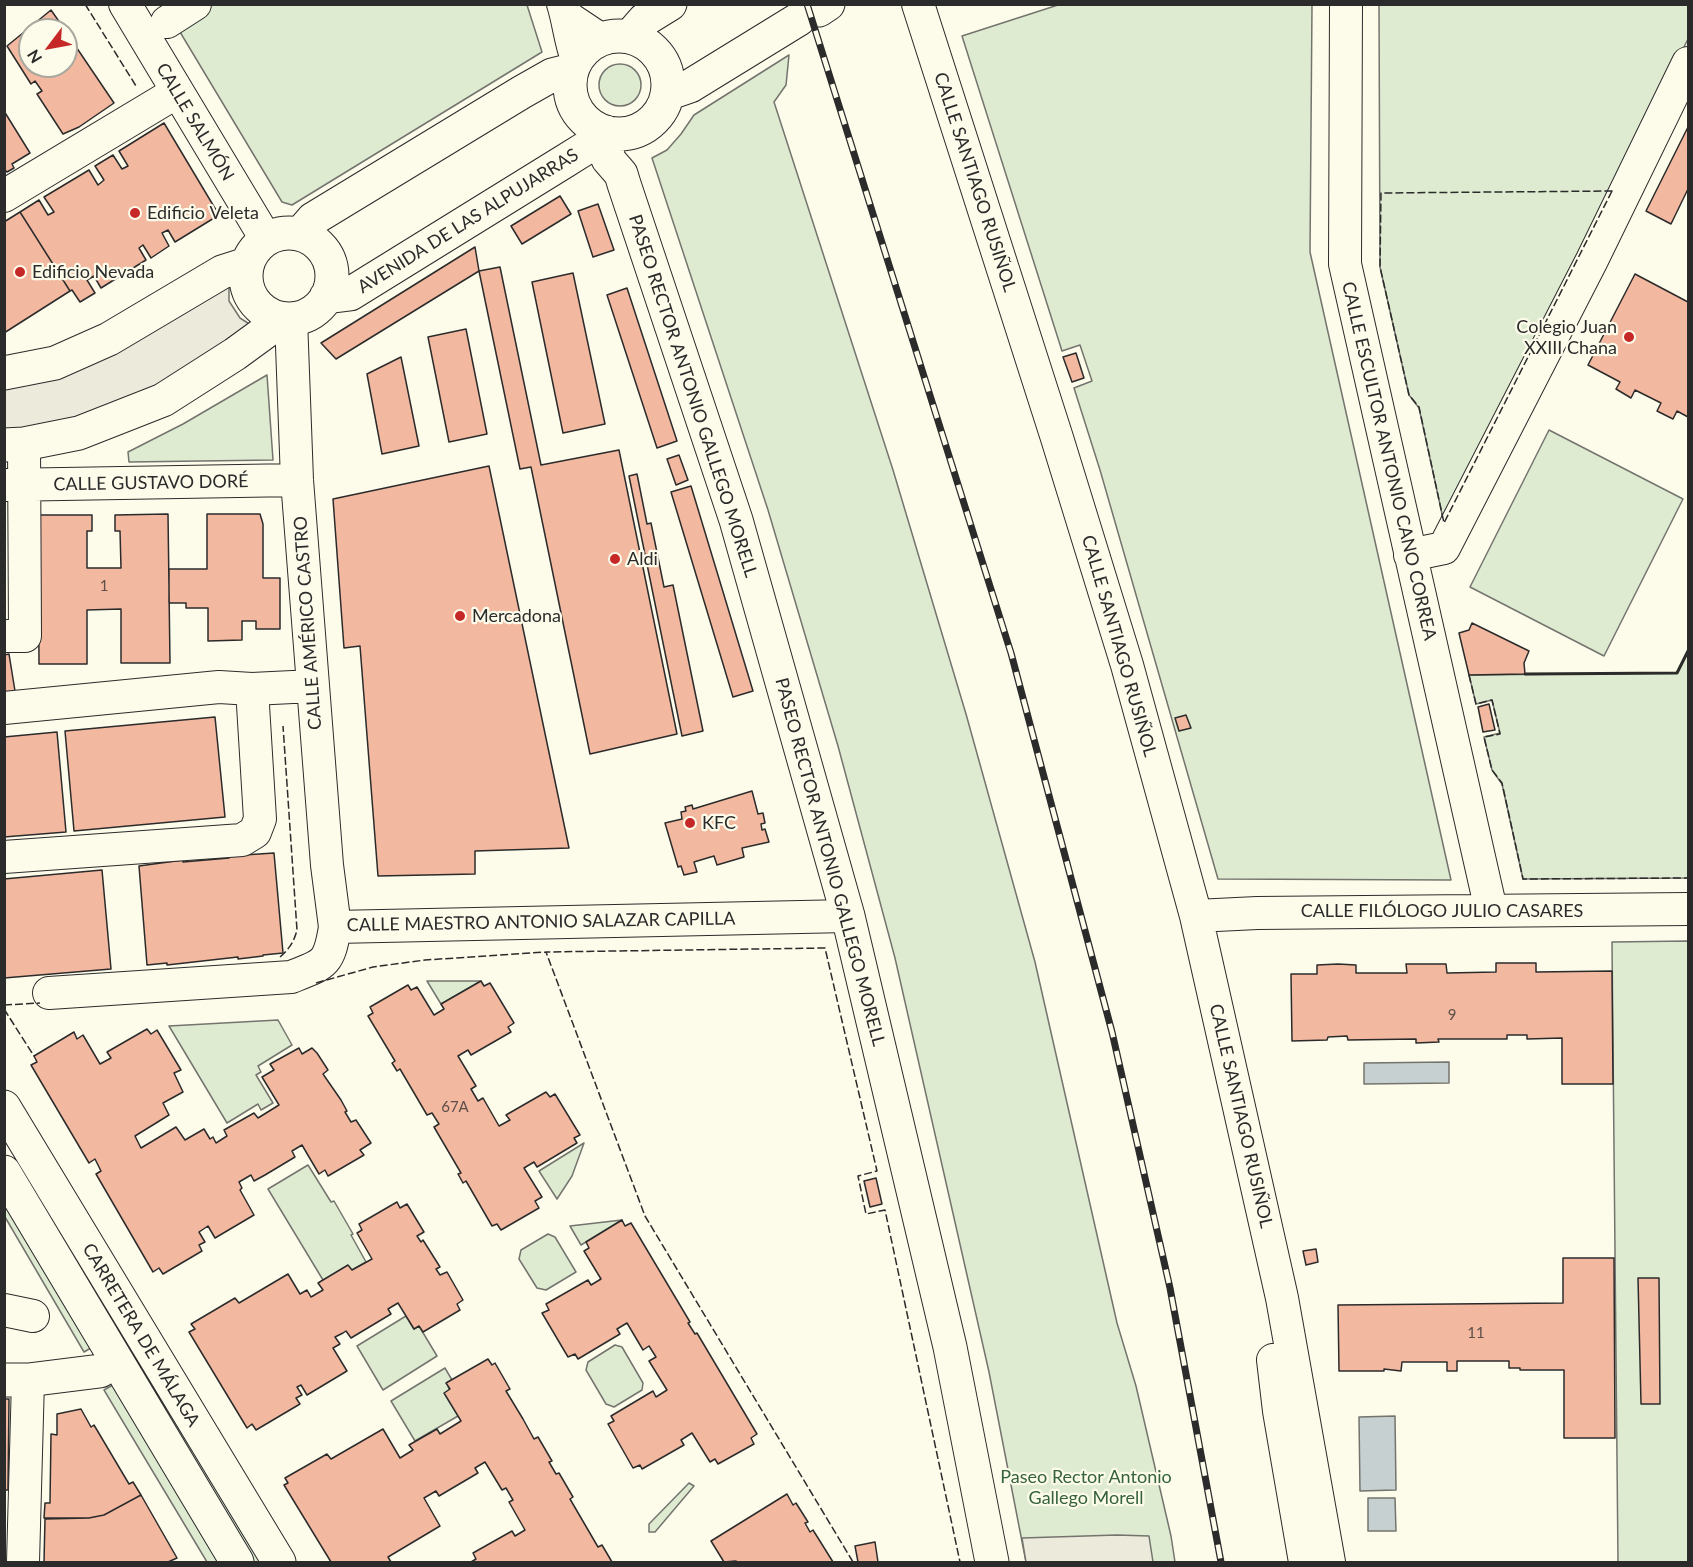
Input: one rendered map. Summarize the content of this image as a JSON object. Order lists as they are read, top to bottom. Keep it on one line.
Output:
{"streets":{"main road":["AVENIDA DE LAS ALPUJARRAS","PASEO RECTOR ANTONIO GALLEGO MORELL","CARRETERA DE MÁLAGA"],"street":["CALLE SALMÓN","CALLE SANTIAGO RUSIÑOL","CALLE ESCULTOR ANTONIO CANO CORREA","CALLE GUSTAVO DORÉ","CALLE AMÉRICO CASTRO","CALLE FILÓLOGO JULIO CASARES","CALLE MAESTRO ANTONIO SALAZAR CAPILLA"]},"crossings":[["CALLE SALMÓN","AVENIDA DE LAS ALPUJARRAS"],["CALLE SALMÓN","CALLE AMÉRICO CASTRO"],["CALLE SANTIAGO RUSIÑOL","CALLE FILÓLOGO JULIO CASARES"],["AVENIDA DE LAS ALPUJARRAS","PASEO RECTOR ANTONIO GALLEGO MORELL"],["AVENIDA DE LAS ALPUJARRAS","CALLE AMÉRICO CASTRO"],["PASEO RECTOR ANTONIO GALLEGO MORELL","CALLE MAESTRO ANTONIO SALAZAR CAPILLA"],["CALLE ESCULTOR ANTONIO CANO CORREA","CALLE FILÓLOGO JULIO CASARES"],["CALLE GUSTAVO DORÉ","CALLE AMÉRICO CASTRO"],["CALLE AMÉRICO CASTRO","CALLE MAESTRO ANTONIO SALAZAR CAPILLA"]],"parks":["Paseo Rector Antonio Gallego Morell"],"places":["Edificio Veleta","Edificio Nevada","Colegio Juan XXIII Chana","Aldi","Mercadona","KFC"],"house_numbers":["1","9","67A","11"],"north":"bottom left"}
